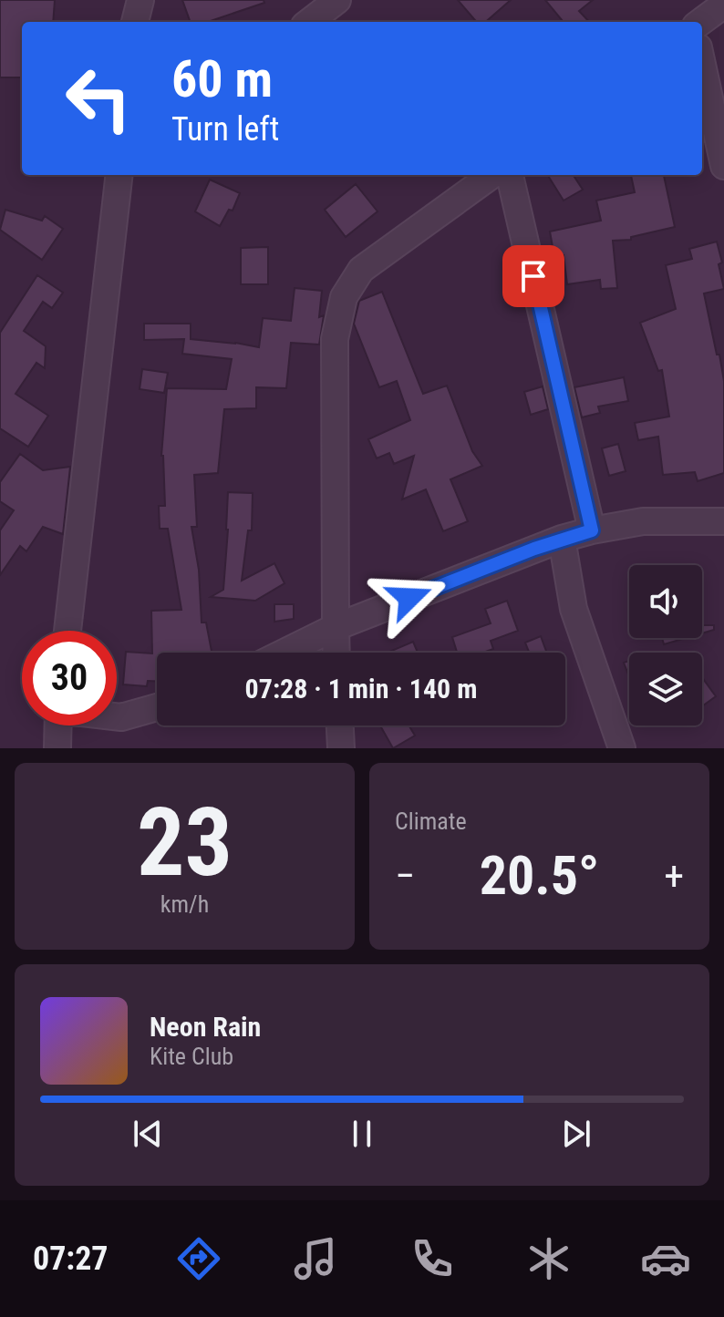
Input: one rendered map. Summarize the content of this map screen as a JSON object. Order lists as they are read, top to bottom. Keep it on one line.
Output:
{"page":{"turn":["60 m","Turn left"],"limit":"30","trip":"07:28 · 1 min · 140 m","tile":[["23","km/h"],"Climate"],"heat":["−","20.5°","+"],"song":["Neon Rain","Kite Club"],"tabs":"07:27"}}
